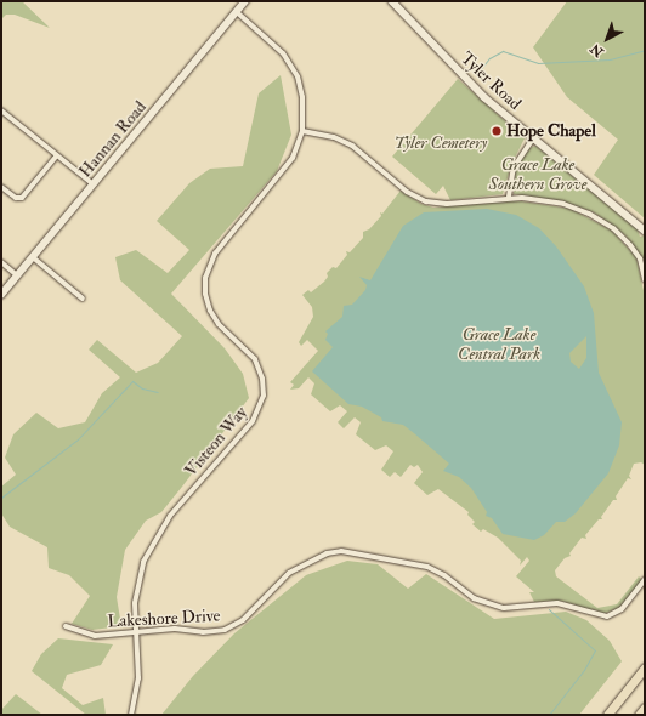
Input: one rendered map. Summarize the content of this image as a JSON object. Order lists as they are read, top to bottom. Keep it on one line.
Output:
{"streets":{"street":["Tyler Road","Hannan Road","Visteon Way","Lakeshore Drive"]},"crossings":[["Hannan Road","Visteon Way"],["Visteon Way","Lakeshore Drive"]],"parks":["Tyler Cemetery","Grace Lake Southern Grove","Grace Lake Central Park"],"places":["Hope Chapel"],"north":"bottom left"}
